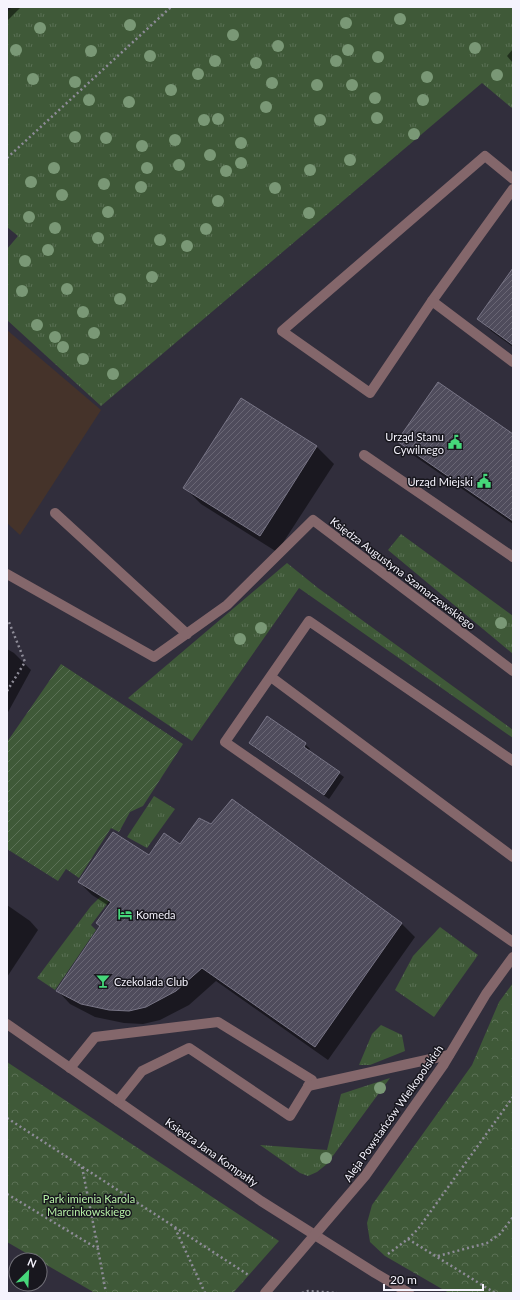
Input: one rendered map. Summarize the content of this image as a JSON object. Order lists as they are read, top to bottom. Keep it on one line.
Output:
{"streets":{"street":["Księdza Augustyna Szamarzewskiego","Aleja Powstańców Wielkopolskich","Księdza Jana Kompałły"]},"crossings":[["Aleja Powstańców Wielkopolskich","Księdza Jana Kompałły"]],"parks":["Park imienia Karola Marcinkowskiego"],"places":{"public building":["Urząd Stanu Cywilnego","Urząd Miejski"],"hotel":["Komeda"],"bar":["Czekolada Club"]},"scale_bar":"20 m","north":"top right"}
